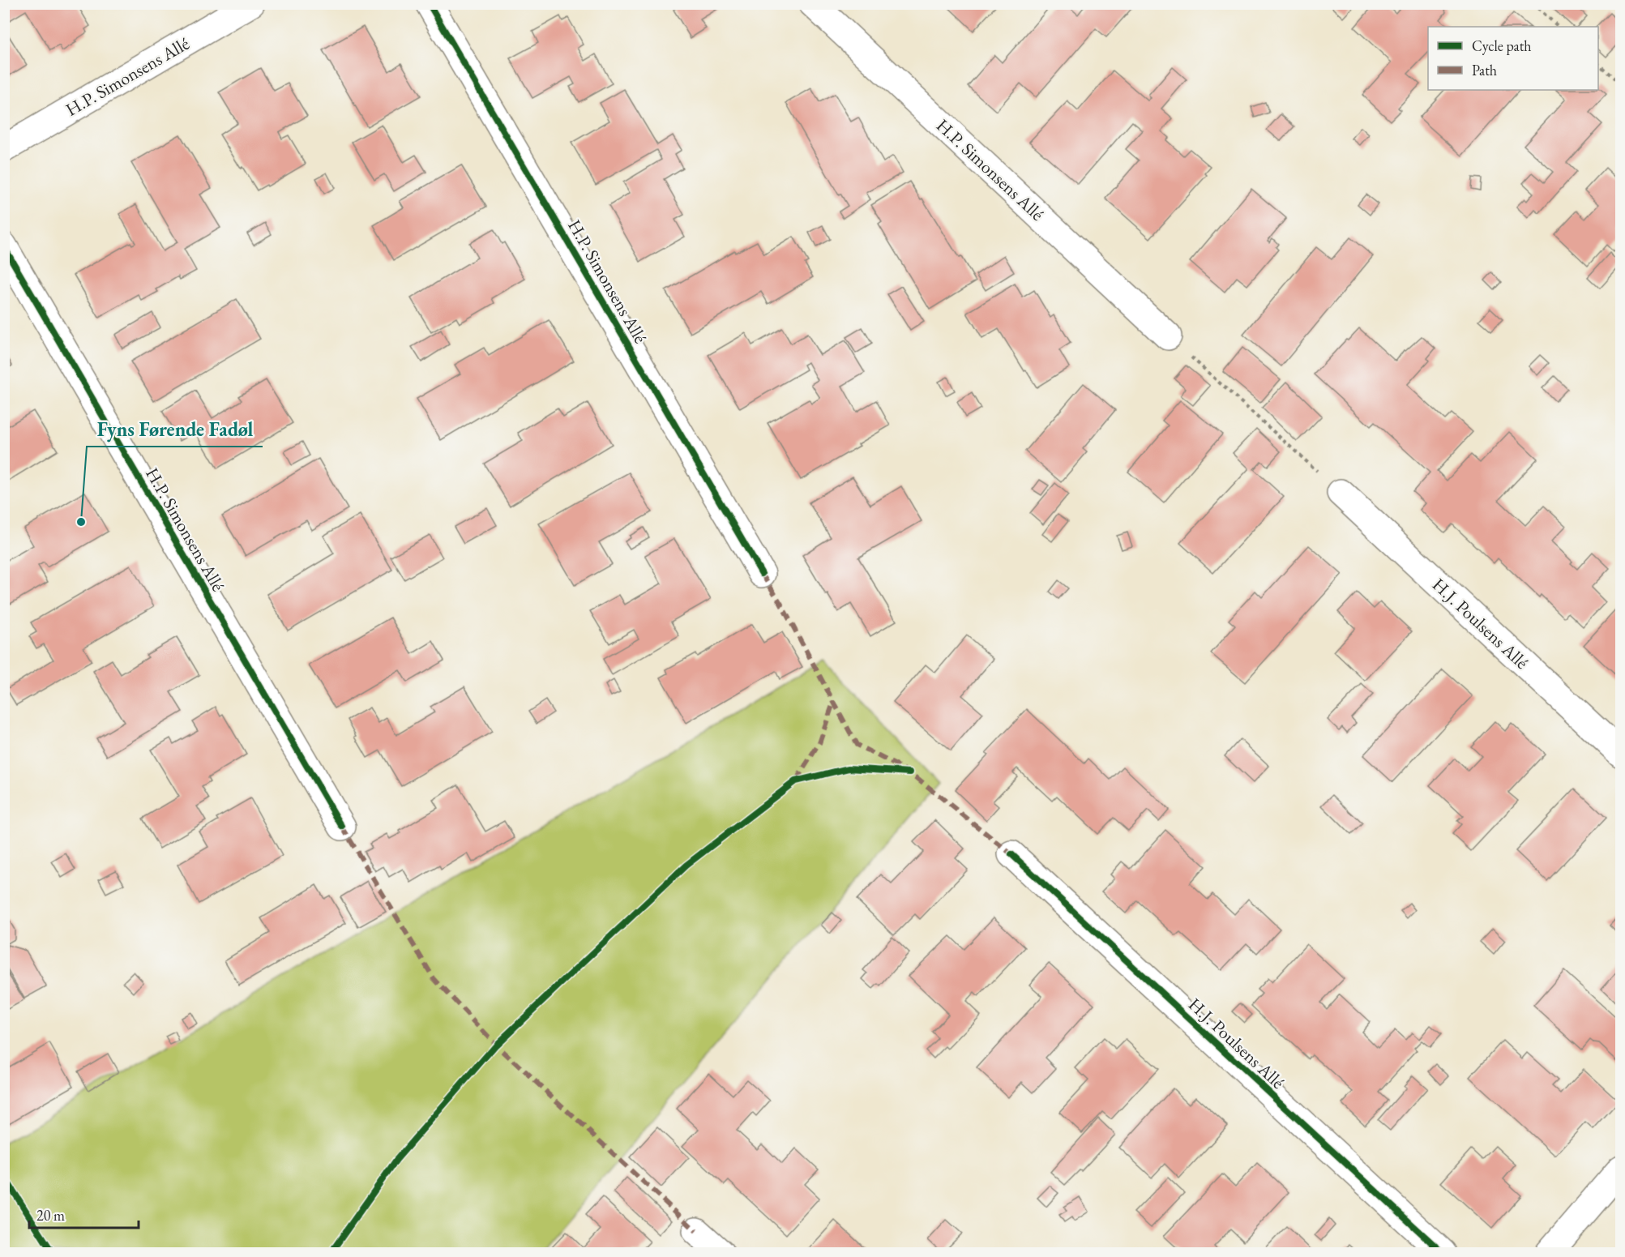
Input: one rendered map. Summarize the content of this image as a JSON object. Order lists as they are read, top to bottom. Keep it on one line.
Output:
{"streets":{"street":["H.P. Simonsens Allé","H.J. Poulsens Allé"]},"places":["Fyns Førende Fadøl"],"legend":["Cycle path","Path"],"scale_bar":"20 m"}
